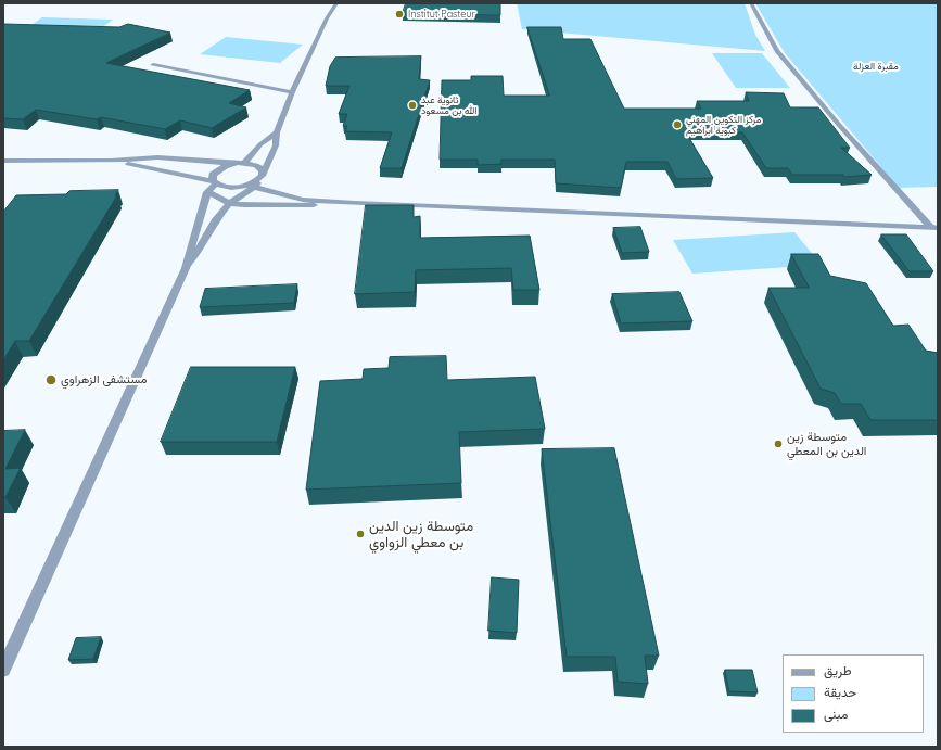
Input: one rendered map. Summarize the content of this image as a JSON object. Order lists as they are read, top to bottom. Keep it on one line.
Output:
{"parks":["مقبرة العزلة"],"places":["Institut Pasteur","ثانوية عبد الله بن مسعود","مركز التكوين المهني كبوية ابراهيم","مستشفى الزهراوي","متوسطة زين الدين بن المعطي","متوسطة زين الدين بن معطي الزواوي"],"legend":["طريق","حديقة","مبنى"]}
